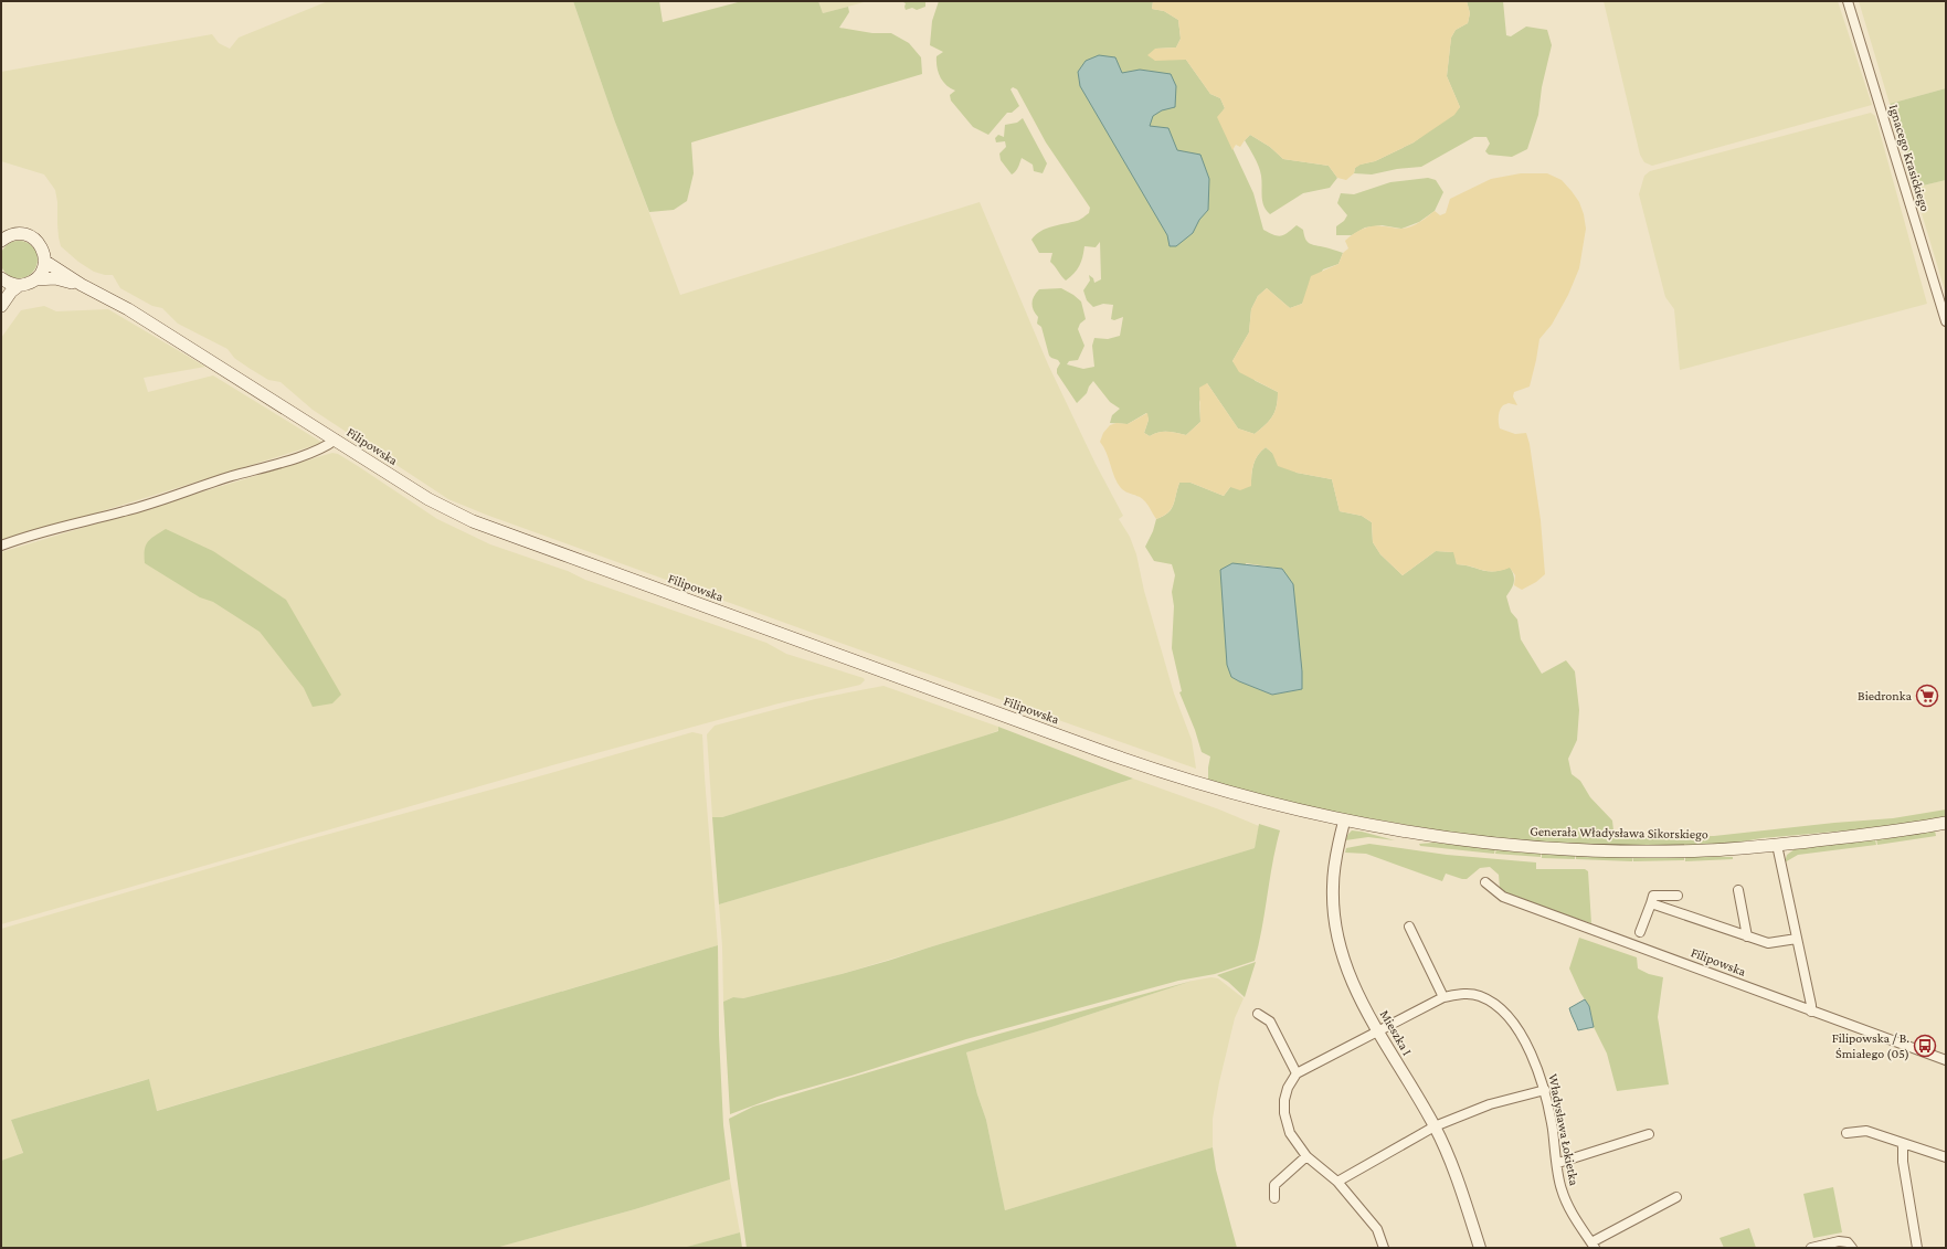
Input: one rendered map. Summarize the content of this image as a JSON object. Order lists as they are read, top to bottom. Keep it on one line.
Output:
{"streets":{"main road":["Filipowska","Generała Władysława Sikorskiego"],"street":["Ignacego Krasickiego","Mieszka I","Władysława Łokietka"]},"crossings":[["Filipowska","Generała Władysława Sikorskiego"],["Filipowska","Mieszka I"],["Generała Władysława Sikorskiego","Mieszka I"],["Mieszka I","Władysława Łokietka"]],"places":{"supermarket":["Biedronka"],"bus stop":["Filipowska / B. Śmiałego (05)"]}}
